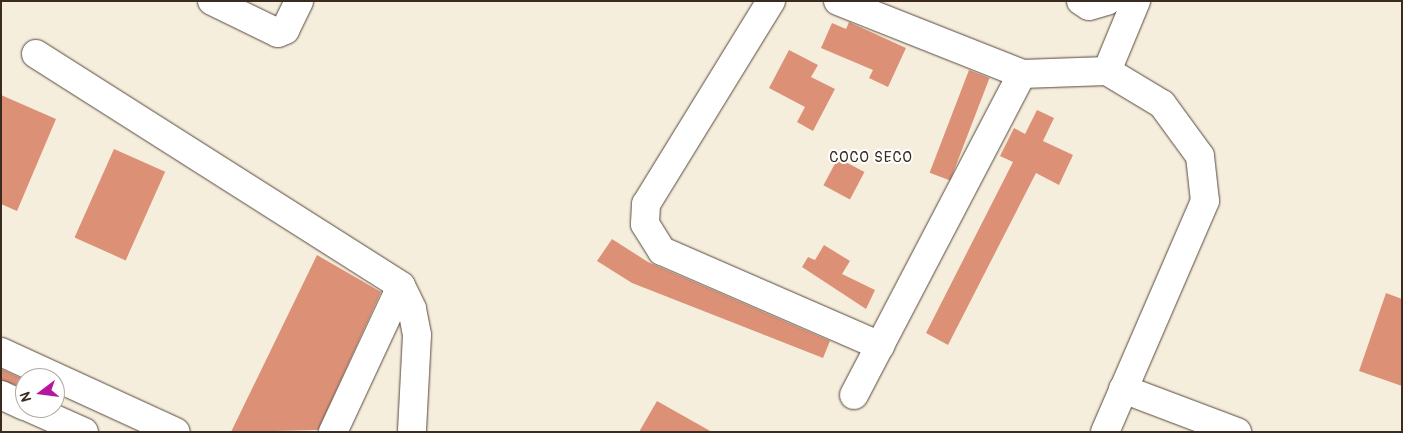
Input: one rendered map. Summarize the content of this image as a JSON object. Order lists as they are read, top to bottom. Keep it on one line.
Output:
{"districts":["COCO SECO"],"north":"left"}
